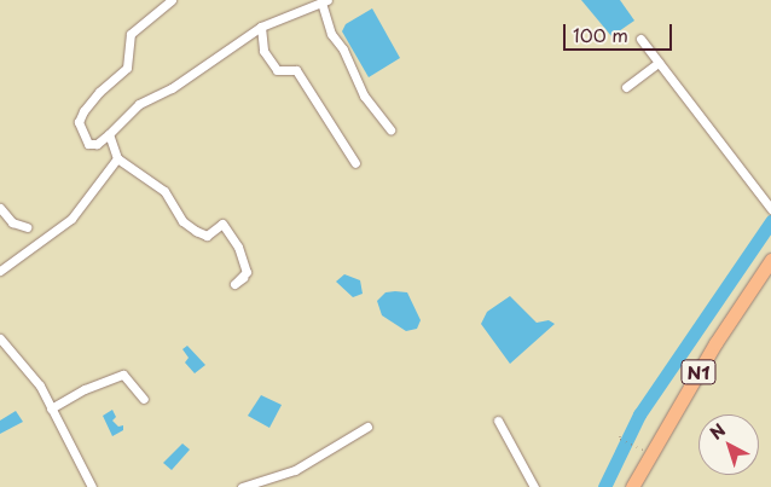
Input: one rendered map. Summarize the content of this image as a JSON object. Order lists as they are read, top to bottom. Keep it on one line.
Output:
{"streets":{"highway":["N1"]},"scale_bar":"100 m","north":"top left"}
